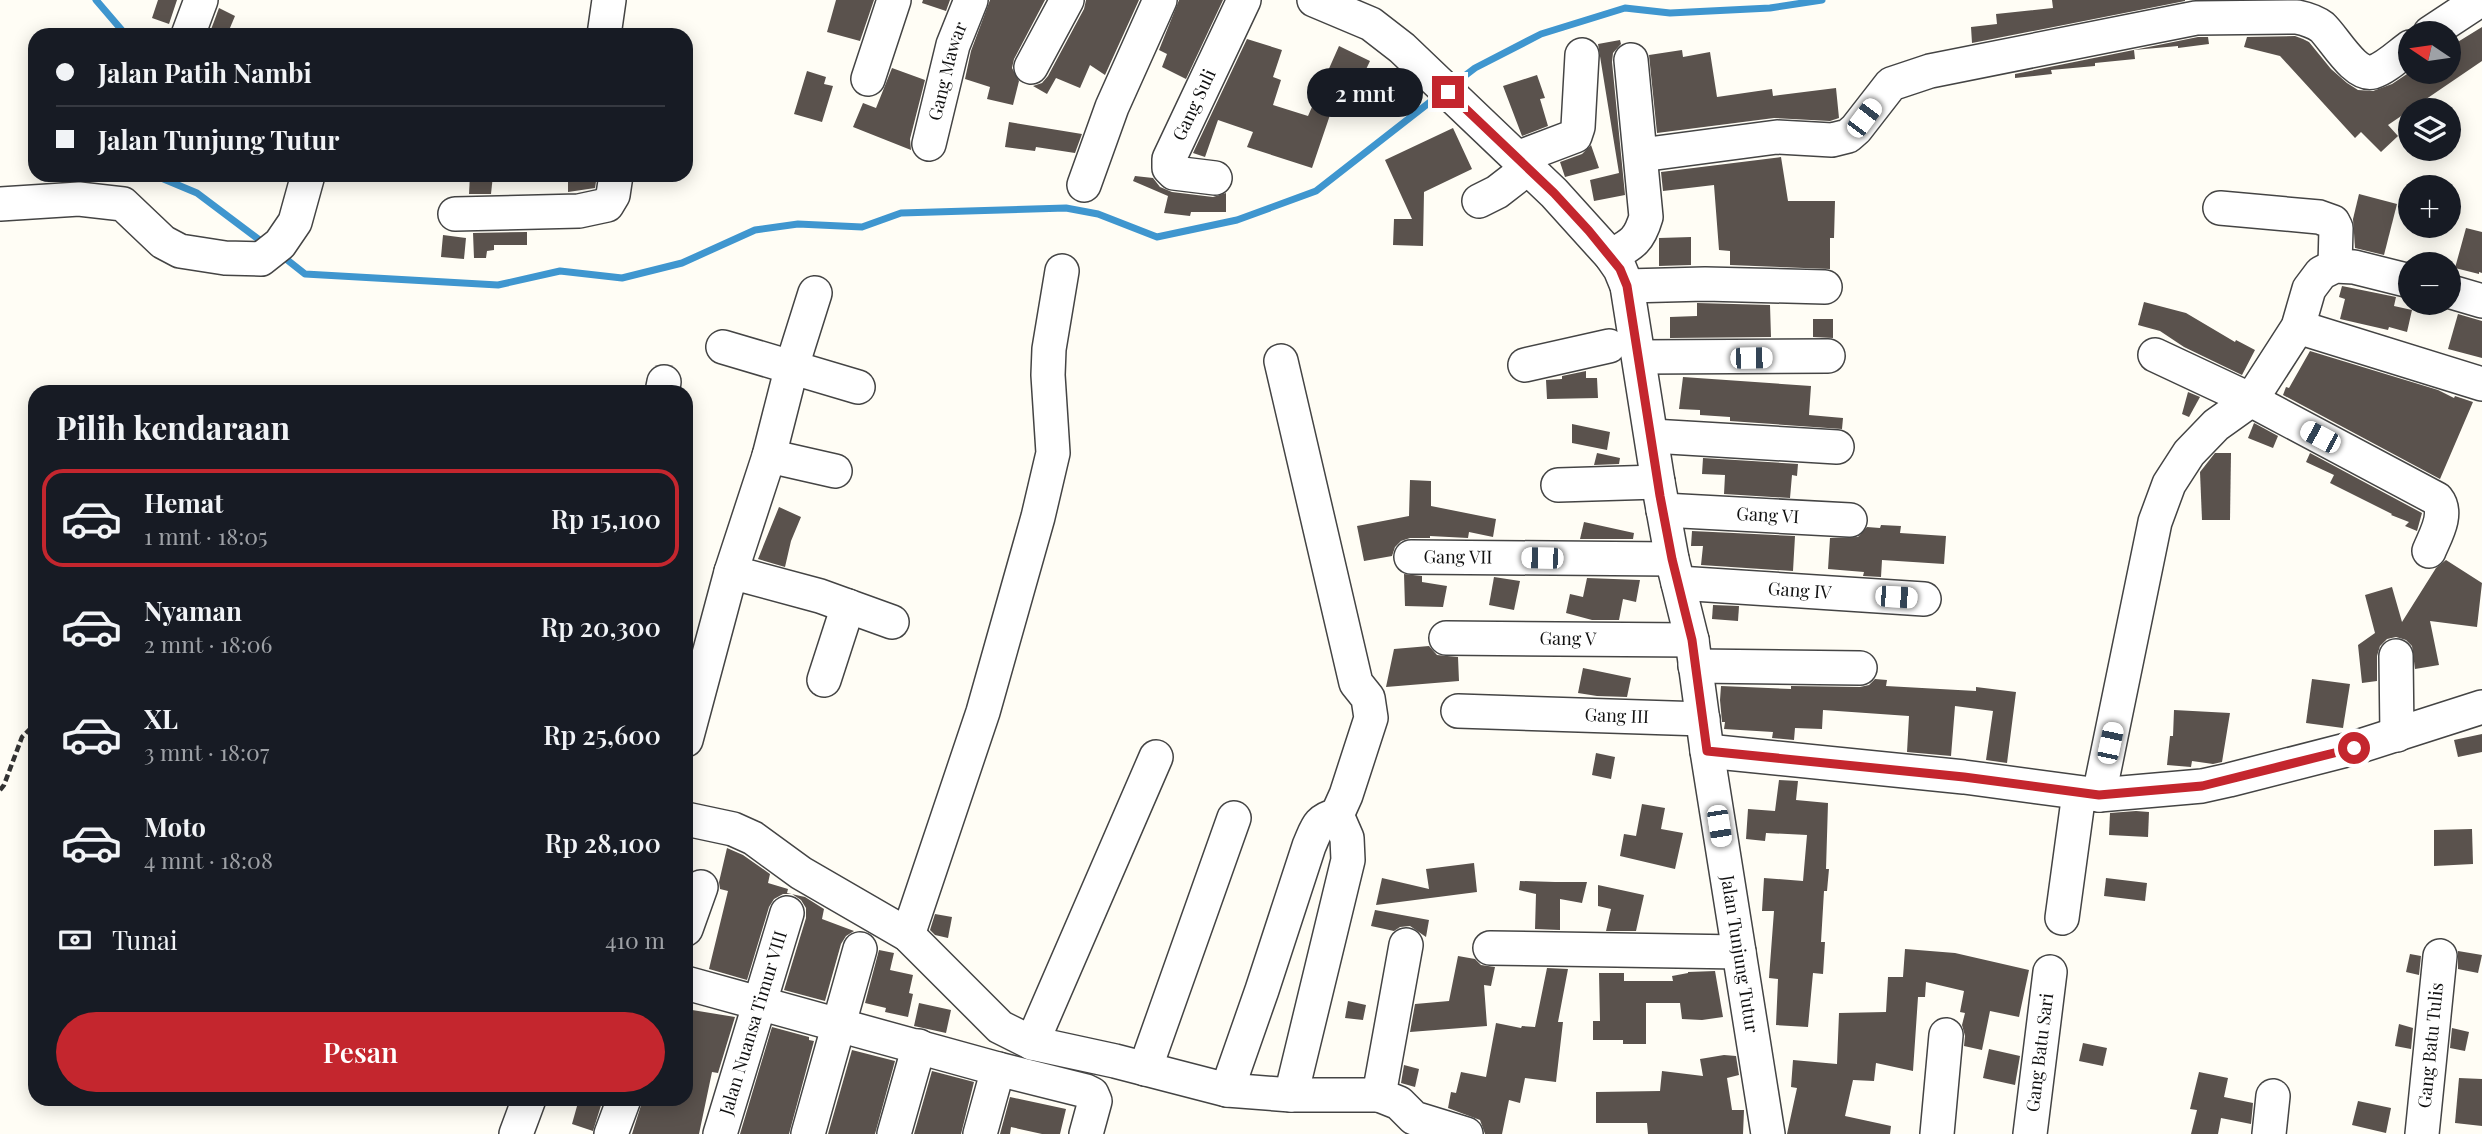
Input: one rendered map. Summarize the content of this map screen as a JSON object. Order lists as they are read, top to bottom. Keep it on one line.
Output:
{"streets":{"street":["Gang Mawar","Gang Suli","Gang VI","Gang VII","Gang IV","Gang V","Gang III","Jalan Tunjung Tutur","Jalan Nuansa Timur VIII","Gang Batu Tulis","Gang Batu Sari"]},"crossings":[["Gang VI","Jalan Tunjung Tutur"],["Gang VII","Gang IV"],["Gang VII","Jalan Tunjung Tutur"],["Gang IV","Jalan Tunjung Tutur"],["Gang V","Jalan Tunjung Tutur"],["Gang III","Jalan Tunjung Tutur"]],"north":"left","page":{"map_buttons":["+","−"],"banner":["Jalan Patih Nambi","Jalan Tunjung Tutur"],"bubble":"2 mnt","heading":"Pilih kendaraan","list":[{"name":"Hemat","note":"1 mnt · 18:05","value":"Rp 15,100"},{"name":"Nyaman","note":"2 mnt · 18:06","value":"Rp 20,300"},{"name":"XL","note":"3 mnt · 18:07","value":"Rp 25,600"},{"name":"Moto","note":"4 mnt · 18:08","value":"Rp 28,100"}],"pay":["Tunai","410 m"],"buttons":"Pesan"}}
